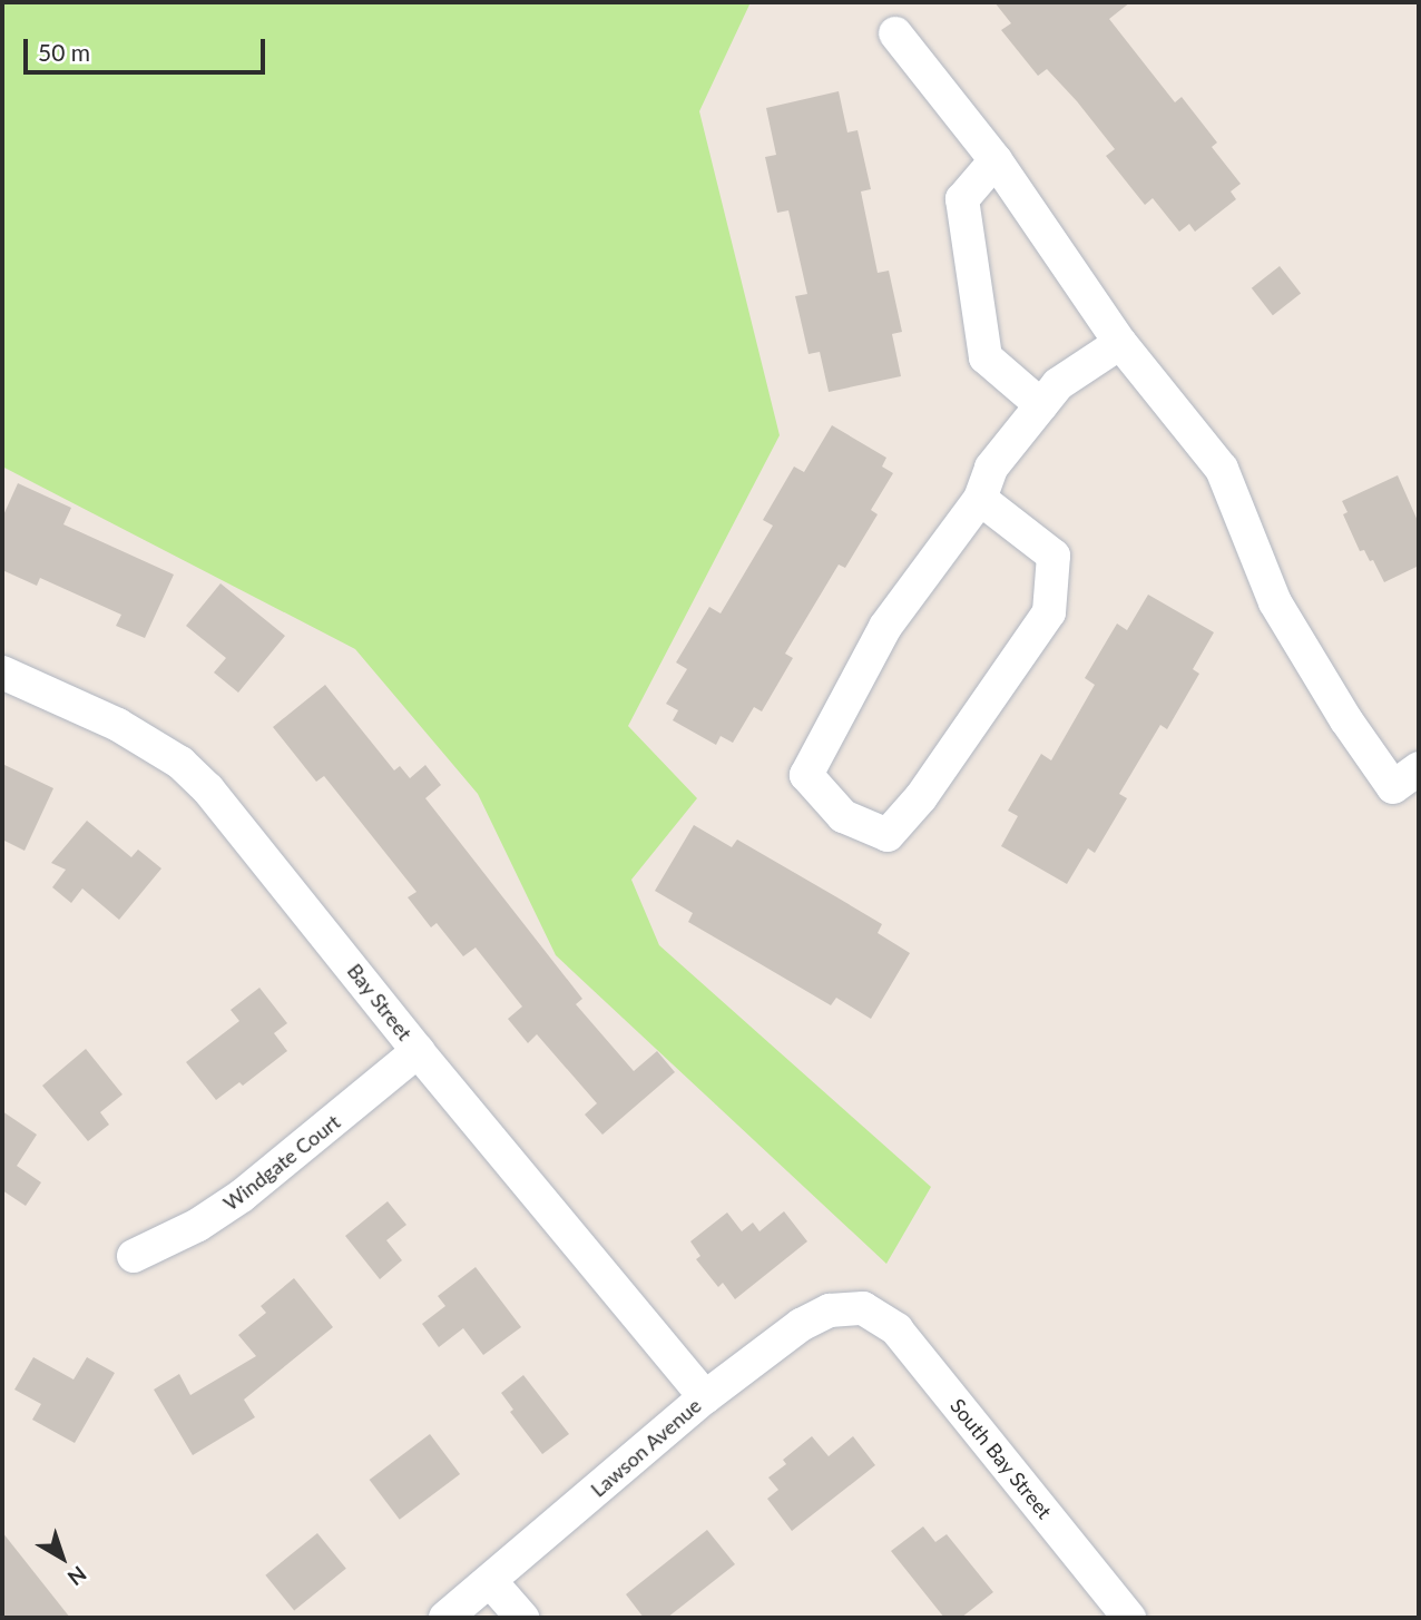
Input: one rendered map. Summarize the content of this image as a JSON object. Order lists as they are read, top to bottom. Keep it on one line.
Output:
{"streets":{"street":["Bay Street","Windgate Court","Lawson Avenue","South Bay Street"]},"crossings":[["Bay Street","Windgate Court"],["Bay Street","Lawson Avenue"],["Lawson Avenue","South Bay Street"]],"scale_bar":"50 m","north":"bottom right"}
